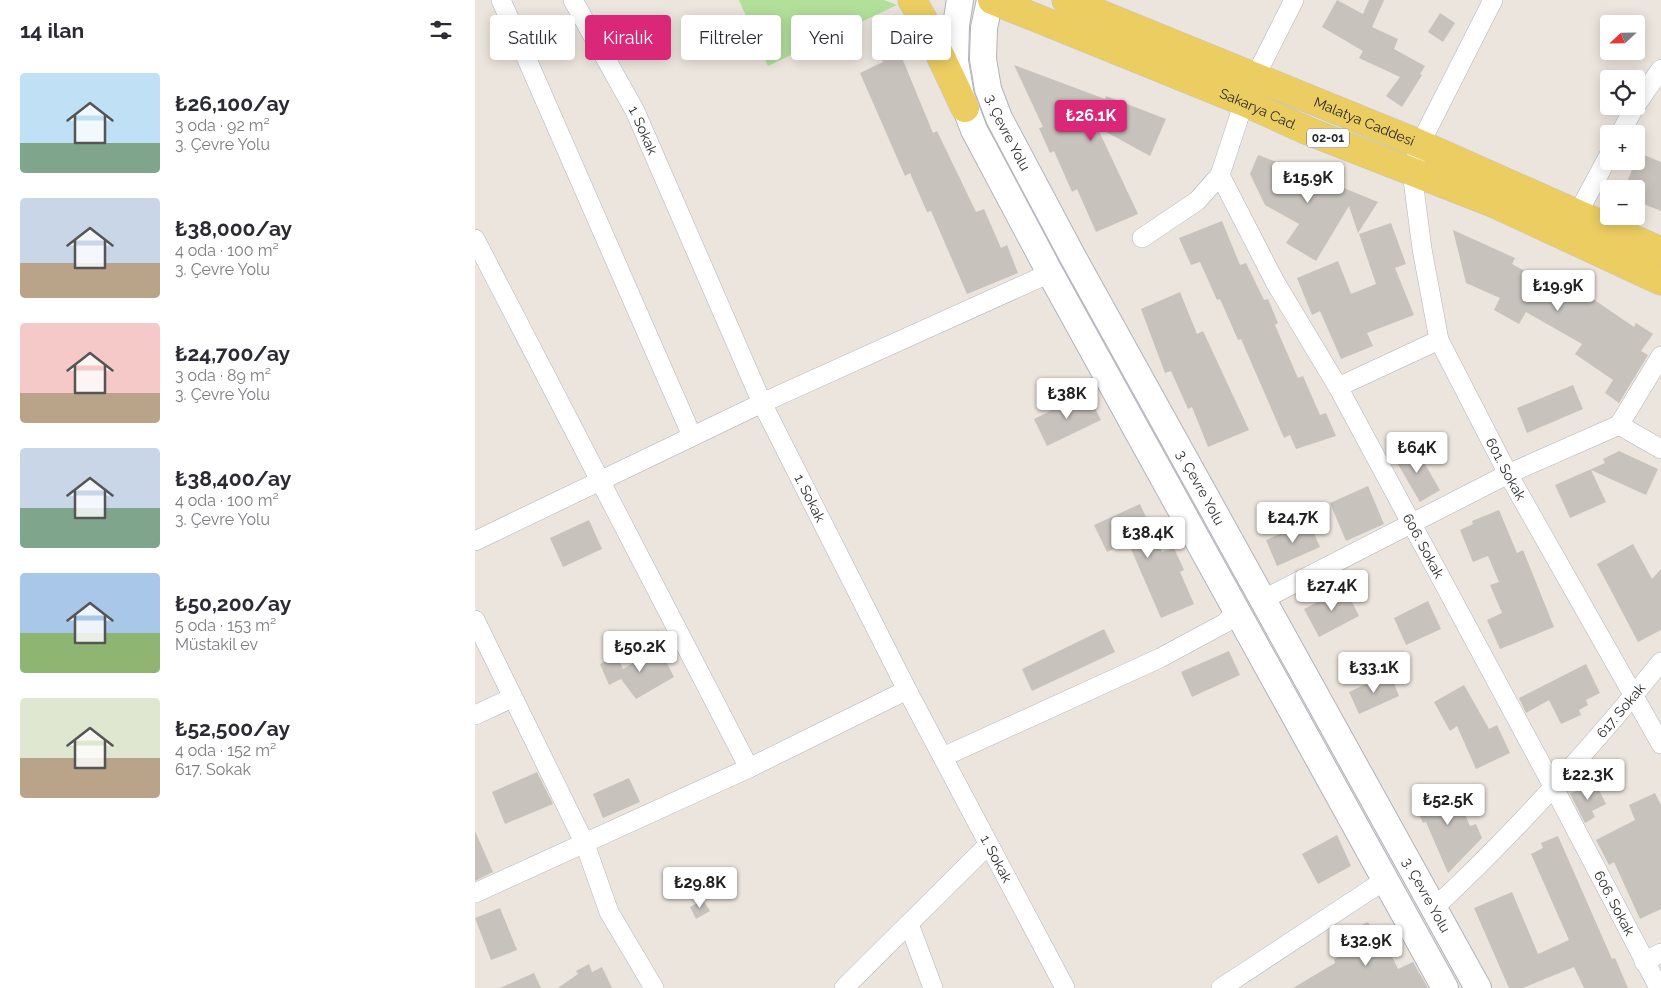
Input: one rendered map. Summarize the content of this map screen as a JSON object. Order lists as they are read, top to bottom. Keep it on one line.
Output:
{"streets":{"main road":["Sakarya Cad.","Malatya Caddesi","3. Çevre Yolu","02-01"],"street":["1. Sokak","601. Sokak","606. Sokak","617. Sokak"]},"crossings":[["Sakarya Cad.","3. Çevre Yolu"],["Sakarya Cad.","601. Sokak"],["3. Çevre Yolu","617. Sokak"],["601. Sokak","617. Sokak"],["606. Sokak","617. Sokak"]],"north":"left","page":{"heading":"14 ilan","map_buttons":["+","−"],"chip":["Satılık","Kiralık","Filtreler","Yeni","Daire"],"list":[{"name":"₺26,100/ay","note":"3 oda · 92 m² · 3. Çevre Yolu"},{"name":"₺38,000/ay","note":"4 oda · 100 m² · 3. Çevre Yolu"},{"name":"₺24,700/ay","note":"3 oda · 89 m² · 3. Çevre Yolu"},{"name":"₺38,400/ay","note":"4 oda · 100 m² · 3. Çevre Yolu"},{"name":"₺50,200/ay","note":"5 oda · 153 m² · Müstakil ev"},{"name":"₺52,500/ay","note":"4 oda · 152 m² · 617. Sokak"}],"price":["₺26.1K","₺15.9K","₺19.9K","₺38K","₺64K","₺24.7K","₺38.4K","₺27.4K","₺50.2K","₺33.1K","₺22.3K","₺52.5K","₺29.8K","₺32.9K"]}}
